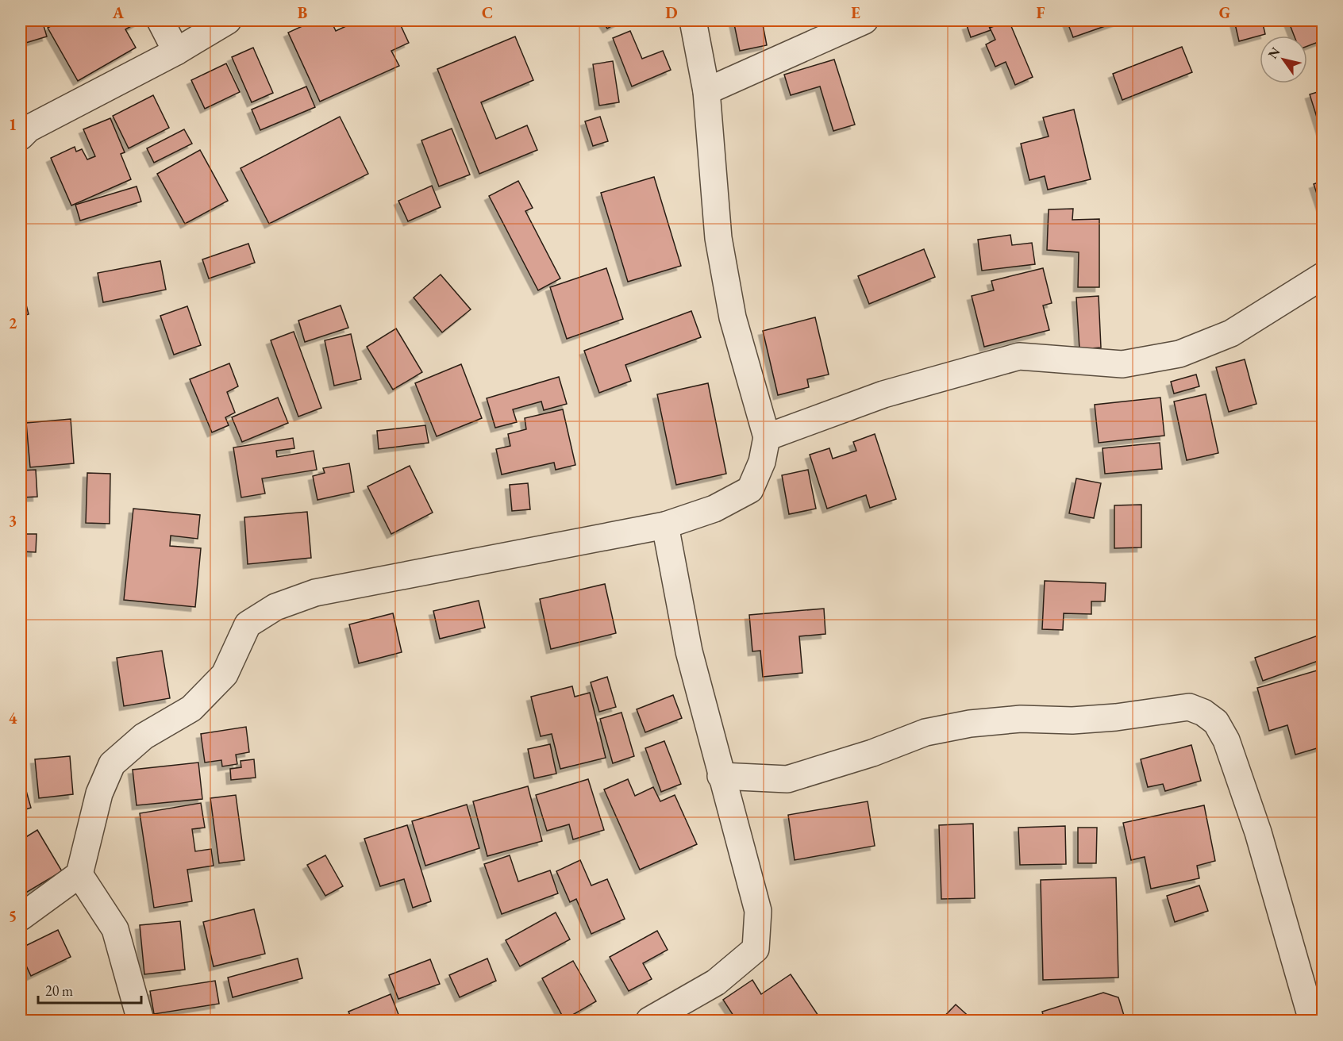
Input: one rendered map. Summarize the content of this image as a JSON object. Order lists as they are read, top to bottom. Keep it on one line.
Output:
{"scale_bar":"20 m","north":"top left","grid":{"columns":["A","B","C","D","E","F","G"],"rows":["1","2","3","4","5"]}}
